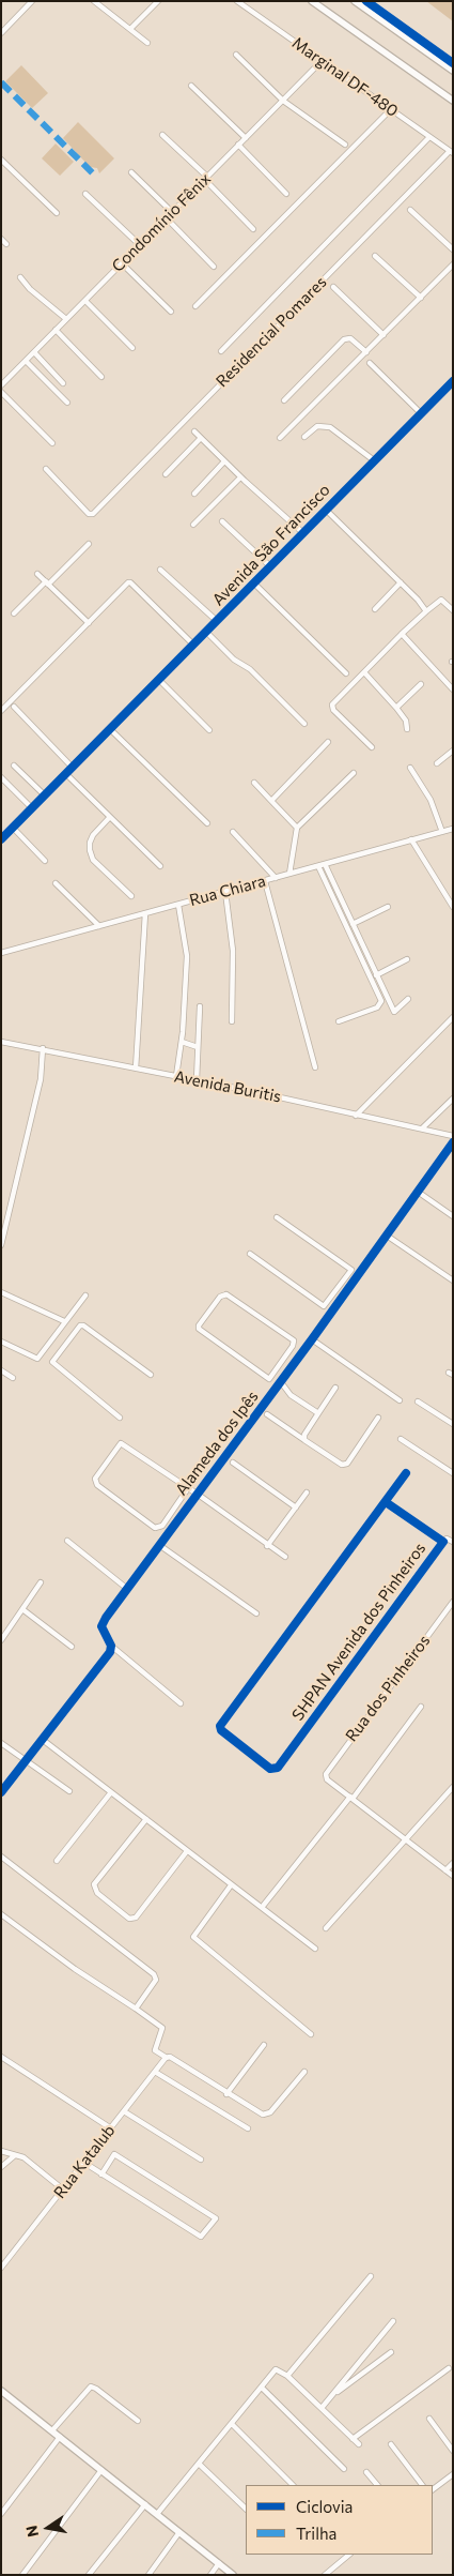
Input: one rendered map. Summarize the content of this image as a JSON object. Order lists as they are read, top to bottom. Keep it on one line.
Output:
{"streets":{"street":["Marginal DF-480","Condomínio Fênix","Residencial Pomares","Avenida São Francisco","Rua Chiara","Avenida Buritis","Alameda dos Ipês","SHPAN Avenida dos Pinheiros","Rua dos Pinheiros","Rua Katalub"]},"crossings":[["Marginal DF-480","Condomínio Fênix"],["Marginal DF-480","Residencial Pomares"]],"legend":["Ciclovia","Trilha"],"north":"left"}
